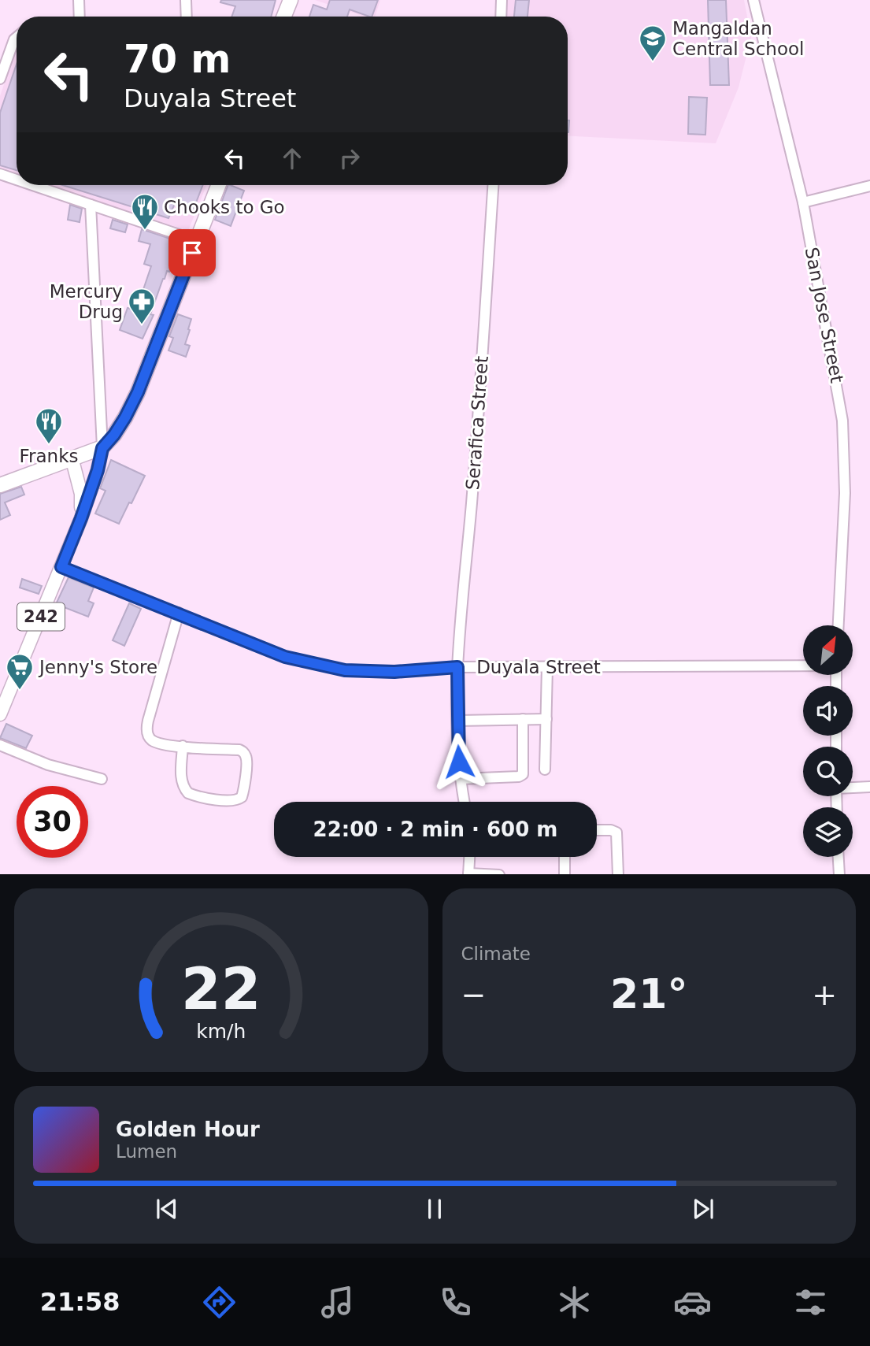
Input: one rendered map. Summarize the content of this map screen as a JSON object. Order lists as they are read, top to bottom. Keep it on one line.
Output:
{"streets":{"main road":["242"],"street":["San Jose Street","Serafica Street","Duyala Street"]},"crossings":[["Serafica Street","Duyala Street"],["242","Duyala Street"]],"places":{"school or university":["Mangaldan Central School"],"restaurant":["Chooks to Go","Franks"],"pharmacy":["Mercury Drug"],"supermarket":["Jenny's Store"]},"north":"top right","page":{"turn":["70 m","Duyala Street"],"limit":"30","trip":"22:00 · 2 min · 600 m","tile":"Climate","heat":["−","21°","+"],"song":["Golden Hour","Lumen"],"tabs":"21:58","gauge":["22","km/h"]}}
